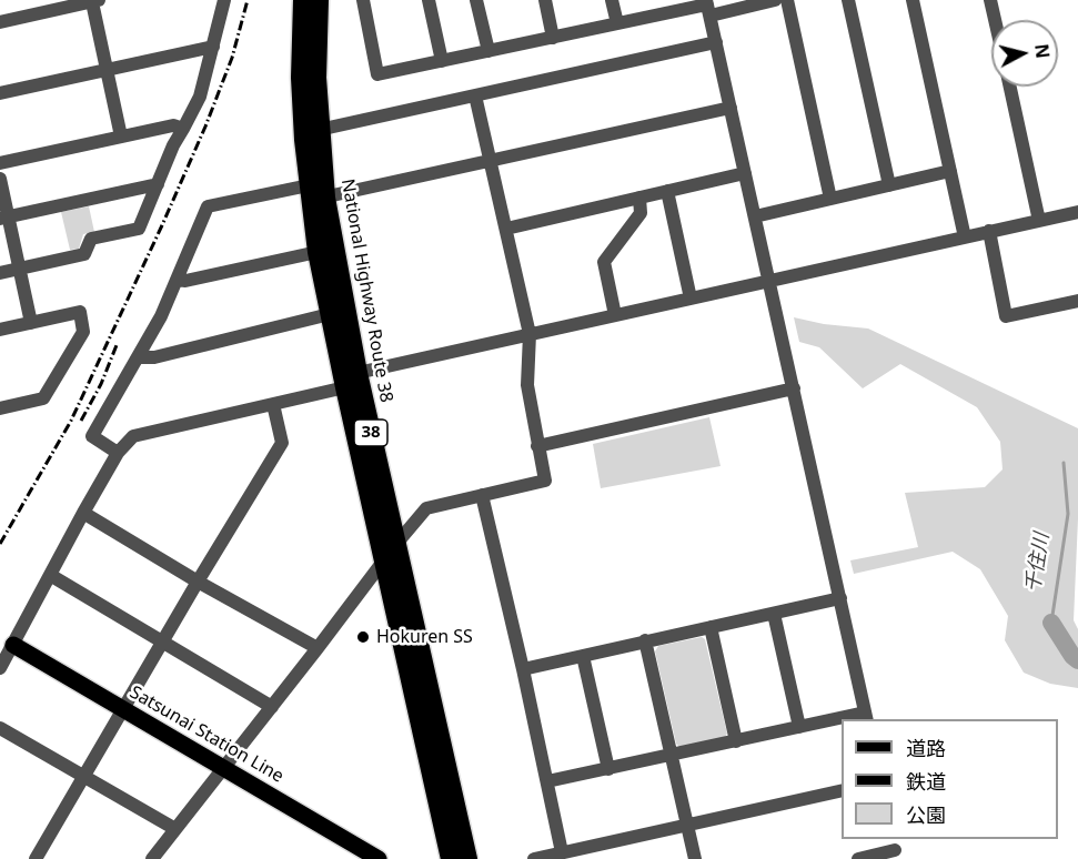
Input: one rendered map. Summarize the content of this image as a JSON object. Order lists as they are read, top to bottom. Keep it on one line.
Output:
{"streets":{"highway":["National Highway Route 38","38"],"main road":["Satsunai Station Line"]},"water":["千住川"],"places":["Hokuren SS"],"legend":["道路","鉄道","公園"],"north":"right"}
